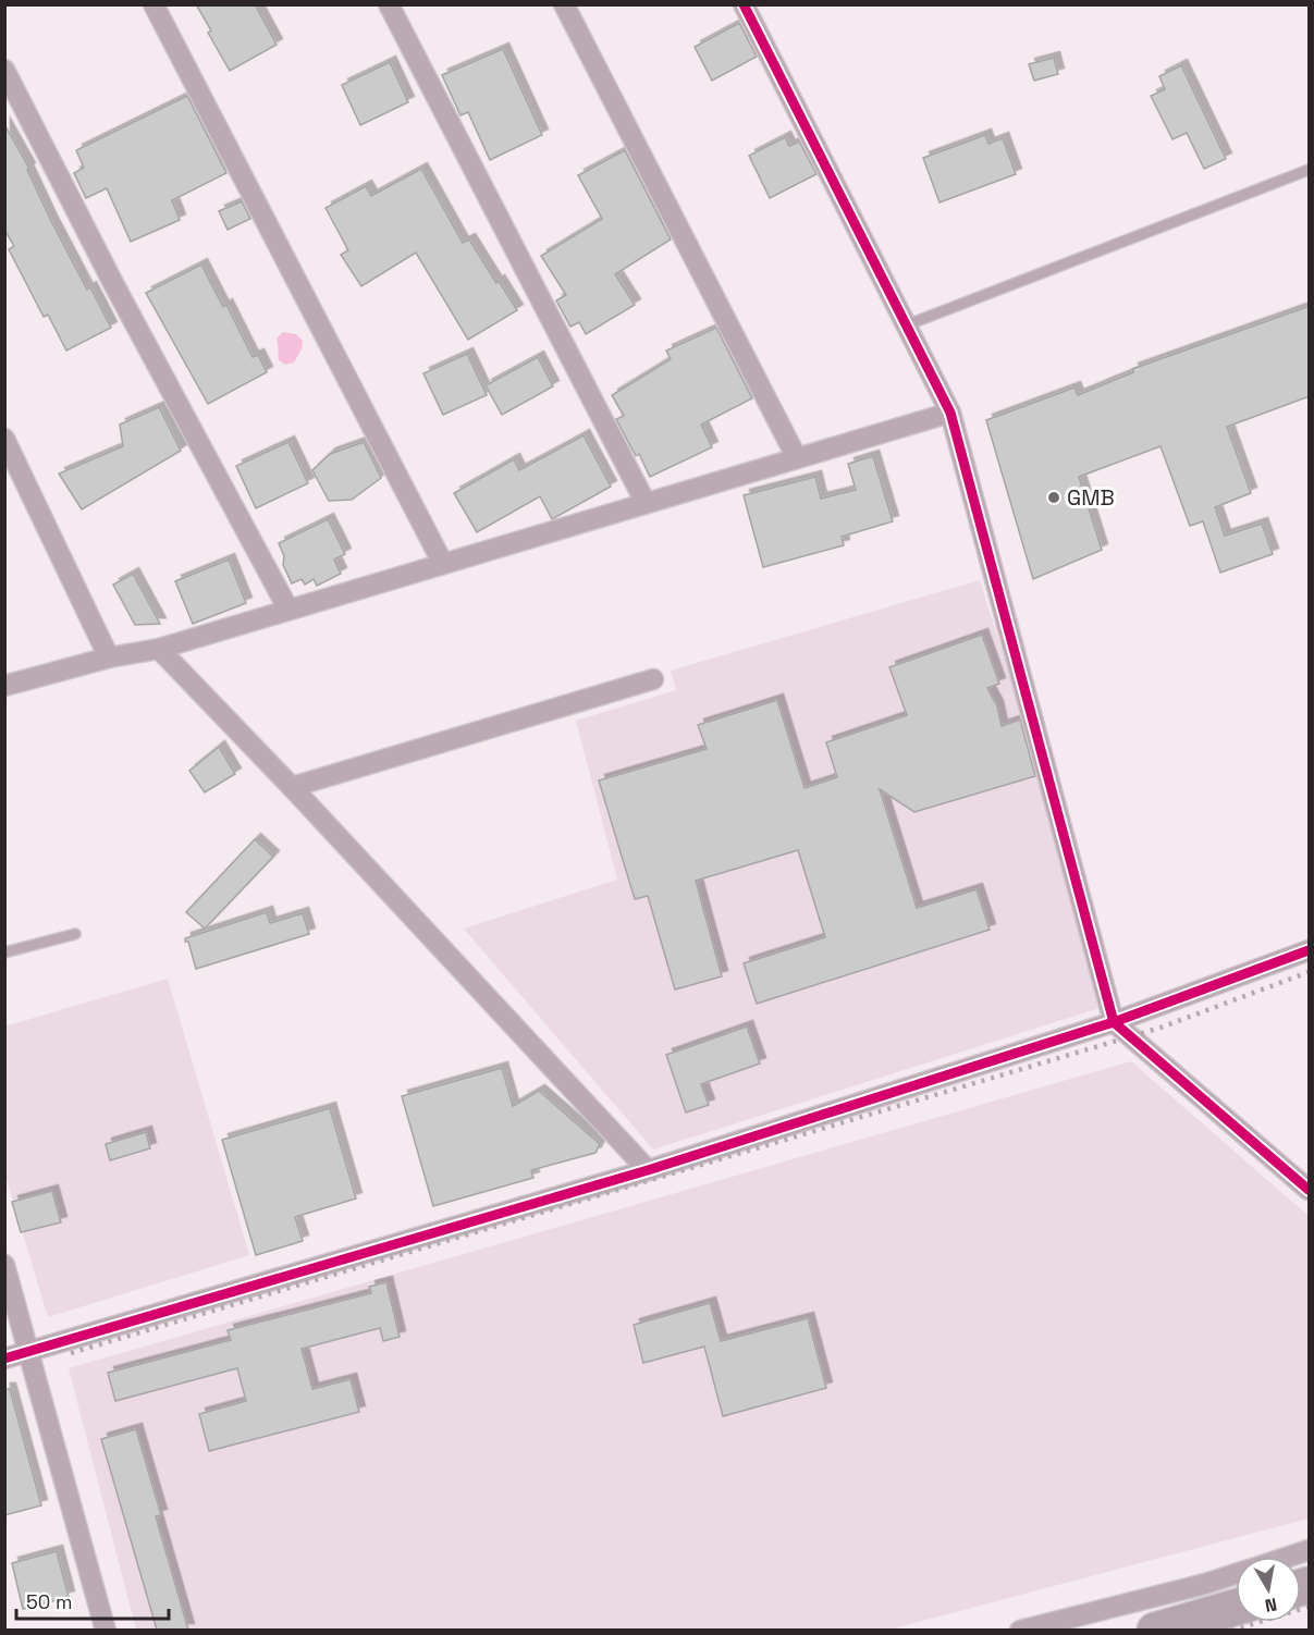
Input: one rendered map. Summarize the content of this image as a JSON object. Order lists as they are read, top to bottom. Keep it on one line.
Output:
{"places":["GMB"],"scale_bar":"50 m","north":"bottom"}
